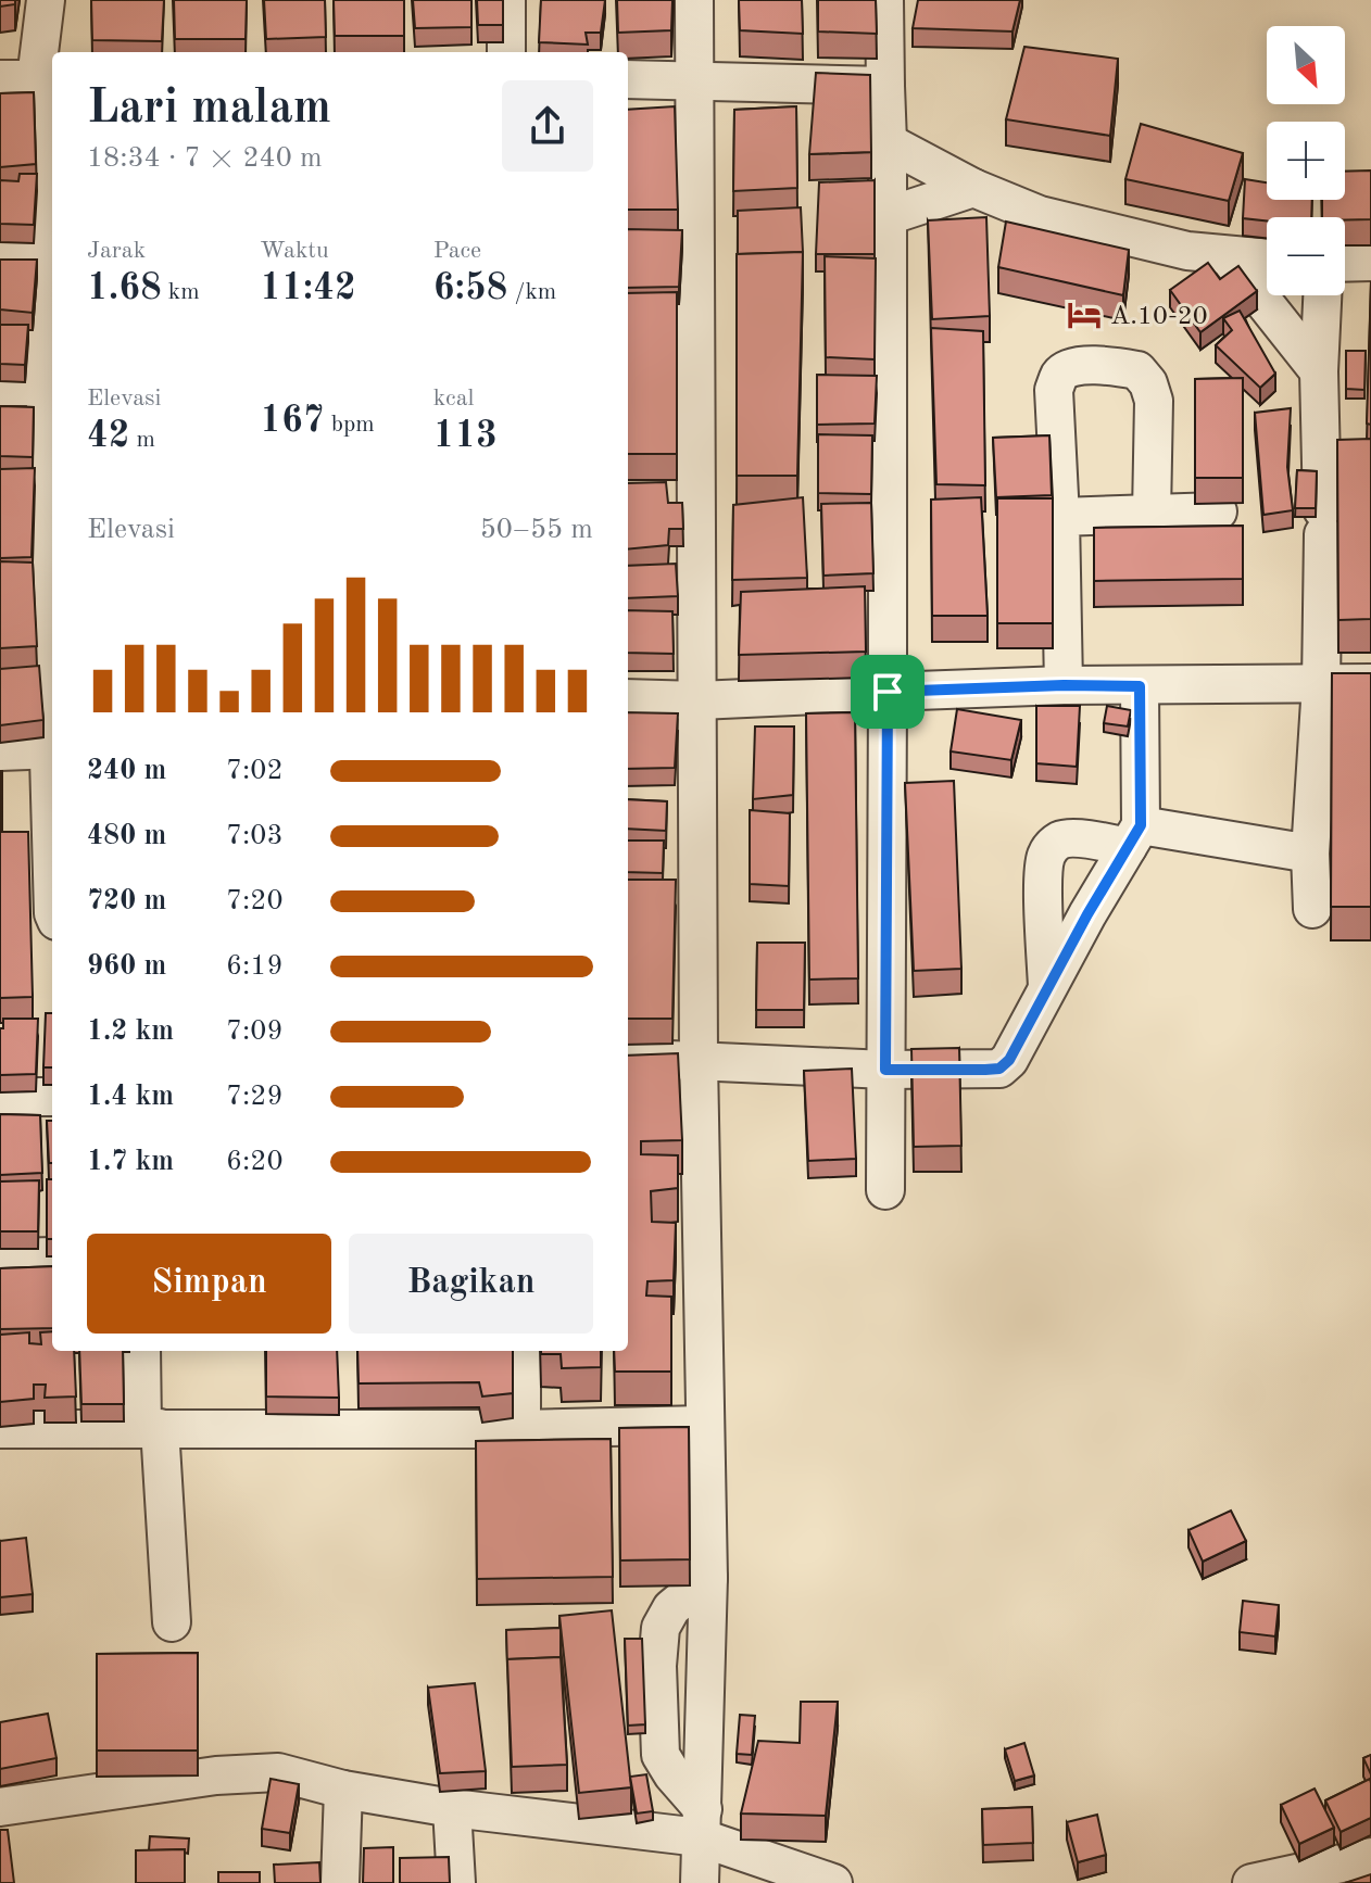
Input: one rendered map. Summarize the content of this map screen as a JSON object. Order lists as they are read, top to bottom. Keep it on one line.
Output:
{"places":{"hotel":["A.10-20"]},"north":"bottom right","page":{"map_buttons":["+","−"],"heading":["Lari malam","18:34 · 7 × 240 m"],"stats":[["Jarak","1.68 km"],["Waktu","11:42"],["Pace","6:58 /km"],["Elevasi","42 m"],["167 bpm"],["kcal","113"]],"chart":["Elevasi","50–55 m"],"list":[{"name":"240 m","note":"7:02"},{"name":"480 m","note":"7:03"},{"name":"720 m","note":"7:20"},{"name":"960 m","note":"6:19"},{"name":"1.2 km","note":"7:09"},{"name":"1.4 km","note":"7:29"},{"name":"1.7 km","note":"6:20"}],"buttons":["Simpan","Bagikan"]}}
